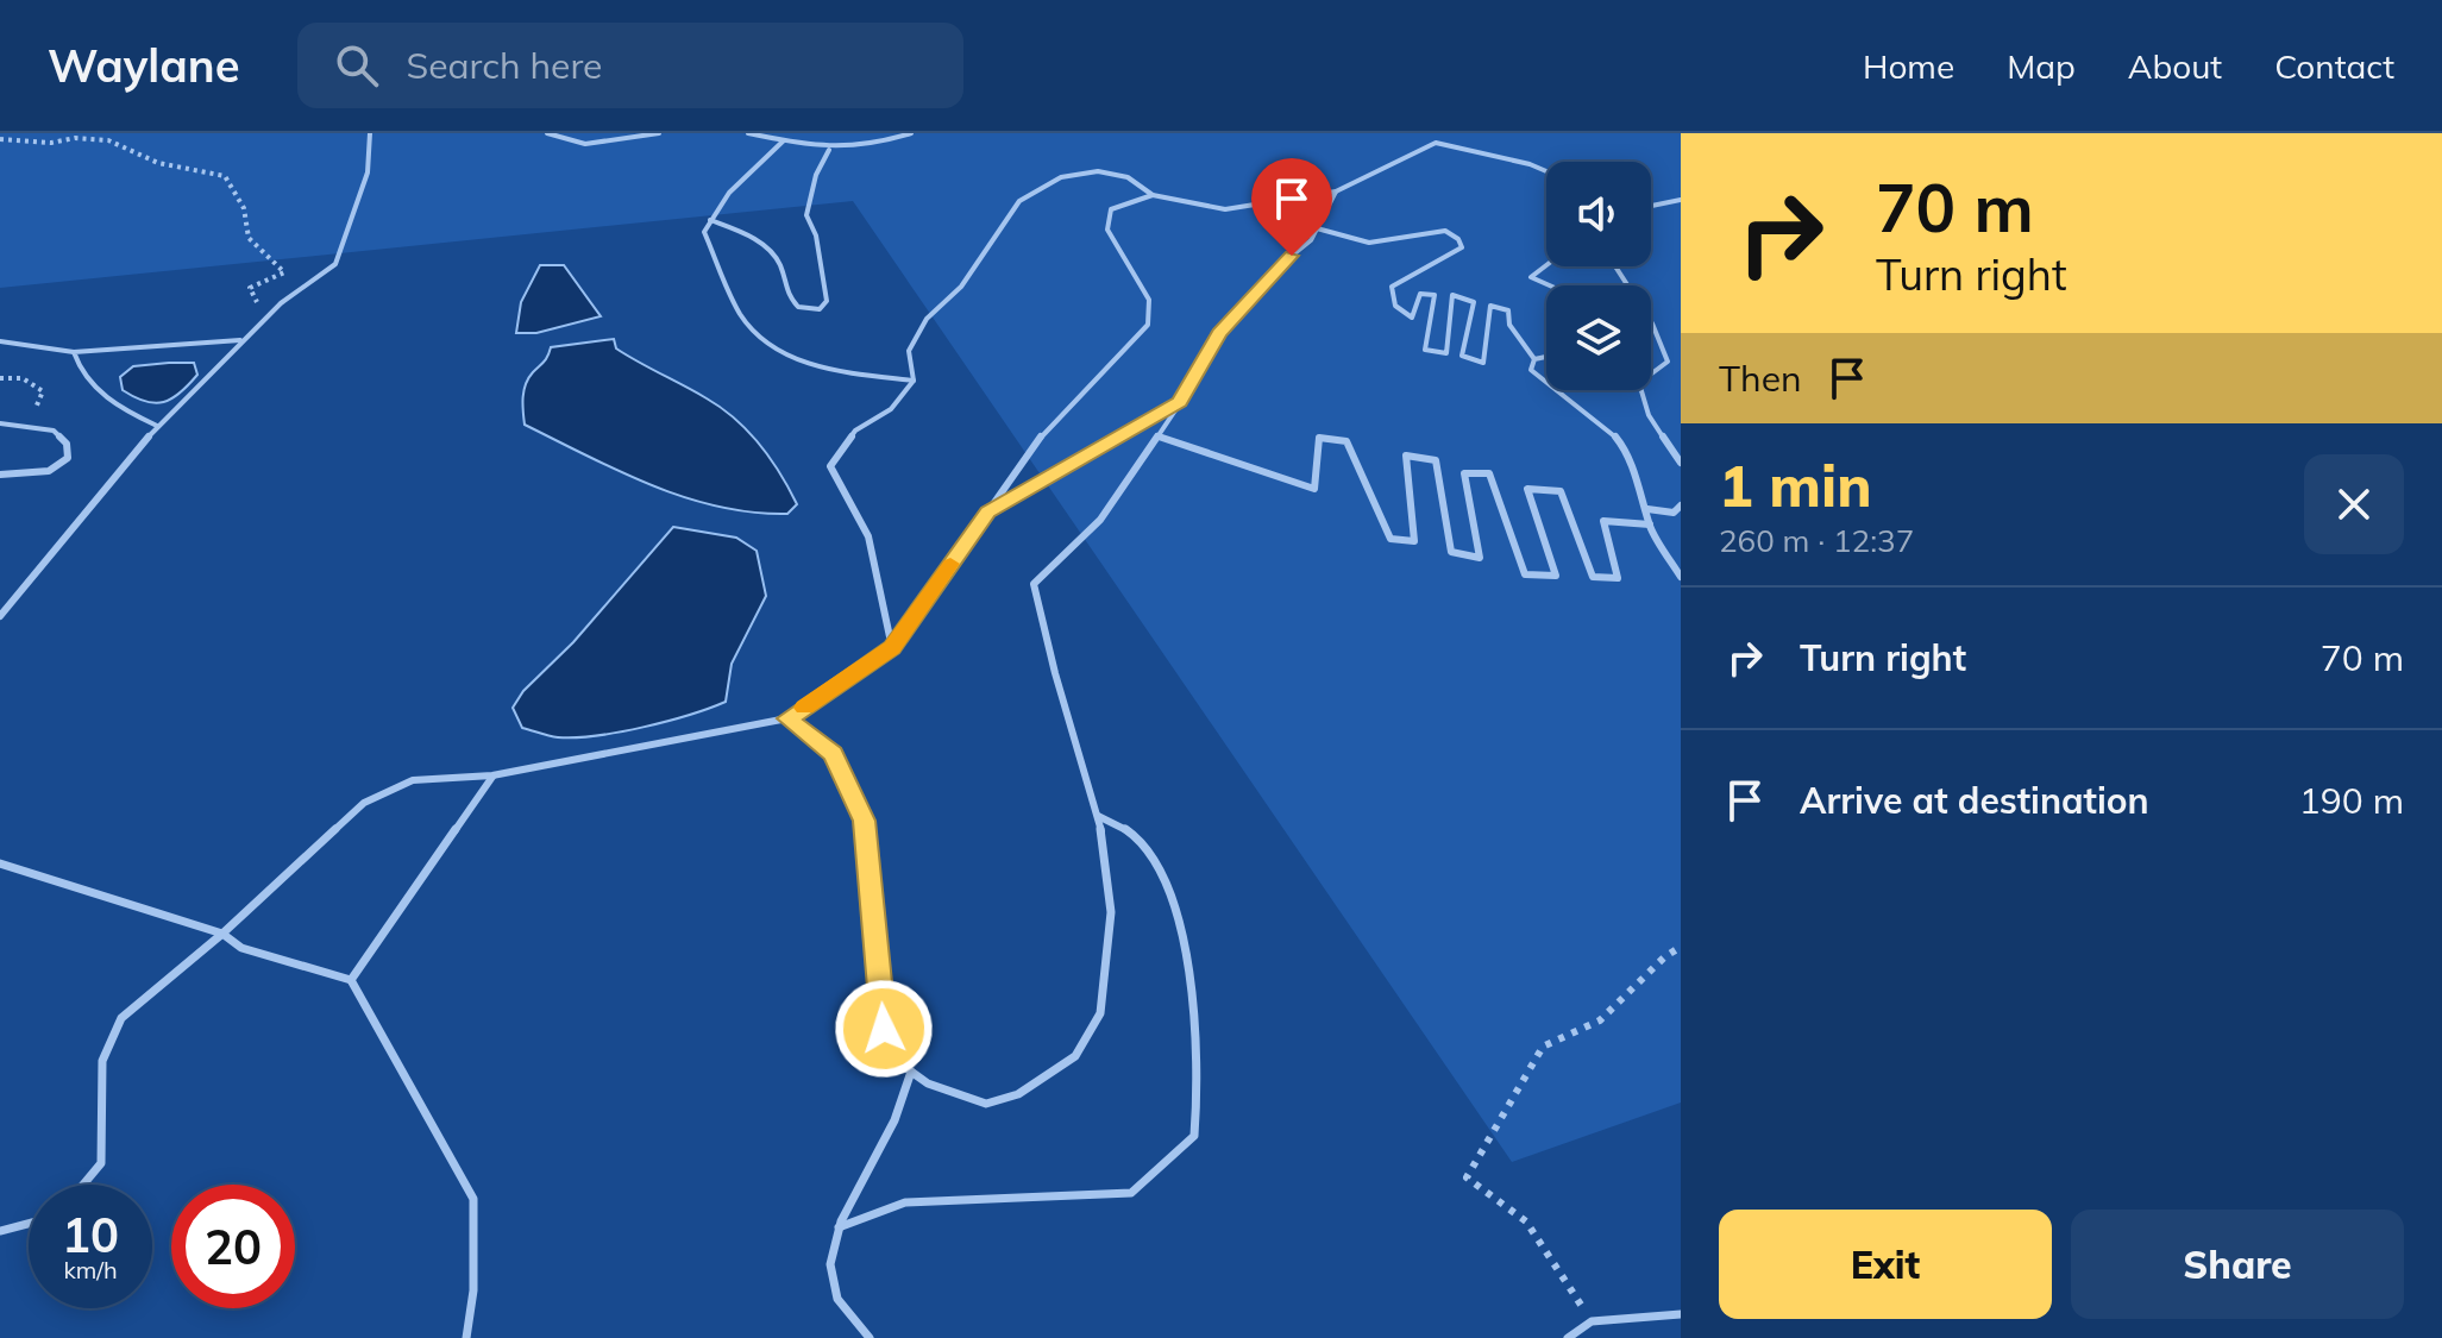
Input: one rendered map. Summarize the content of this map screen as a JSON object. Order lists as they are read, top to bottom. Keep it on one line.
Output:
{"page":{"header":"Waylane","search":"Search here","nav":["Home","Map","About","Contact"],"turn":["70 m","Turn right"],"then":"Then","heading":["1 min","260 m · 12:37"],"list":[{"name":"Turn right","value":"70 m"},{"name":"Arrive at destination","value":"190 m"}],"speed":"10 km/h","limit":"20","buttons":["Exit","Share"]}}
